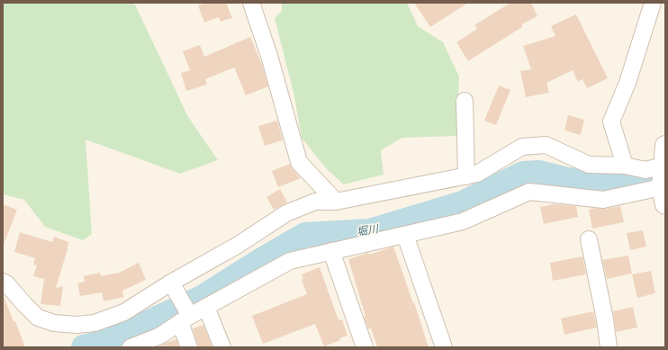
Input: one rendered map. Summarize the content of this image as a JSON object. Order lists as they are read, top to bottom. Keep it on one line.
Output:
{"water":["堀川"]}
